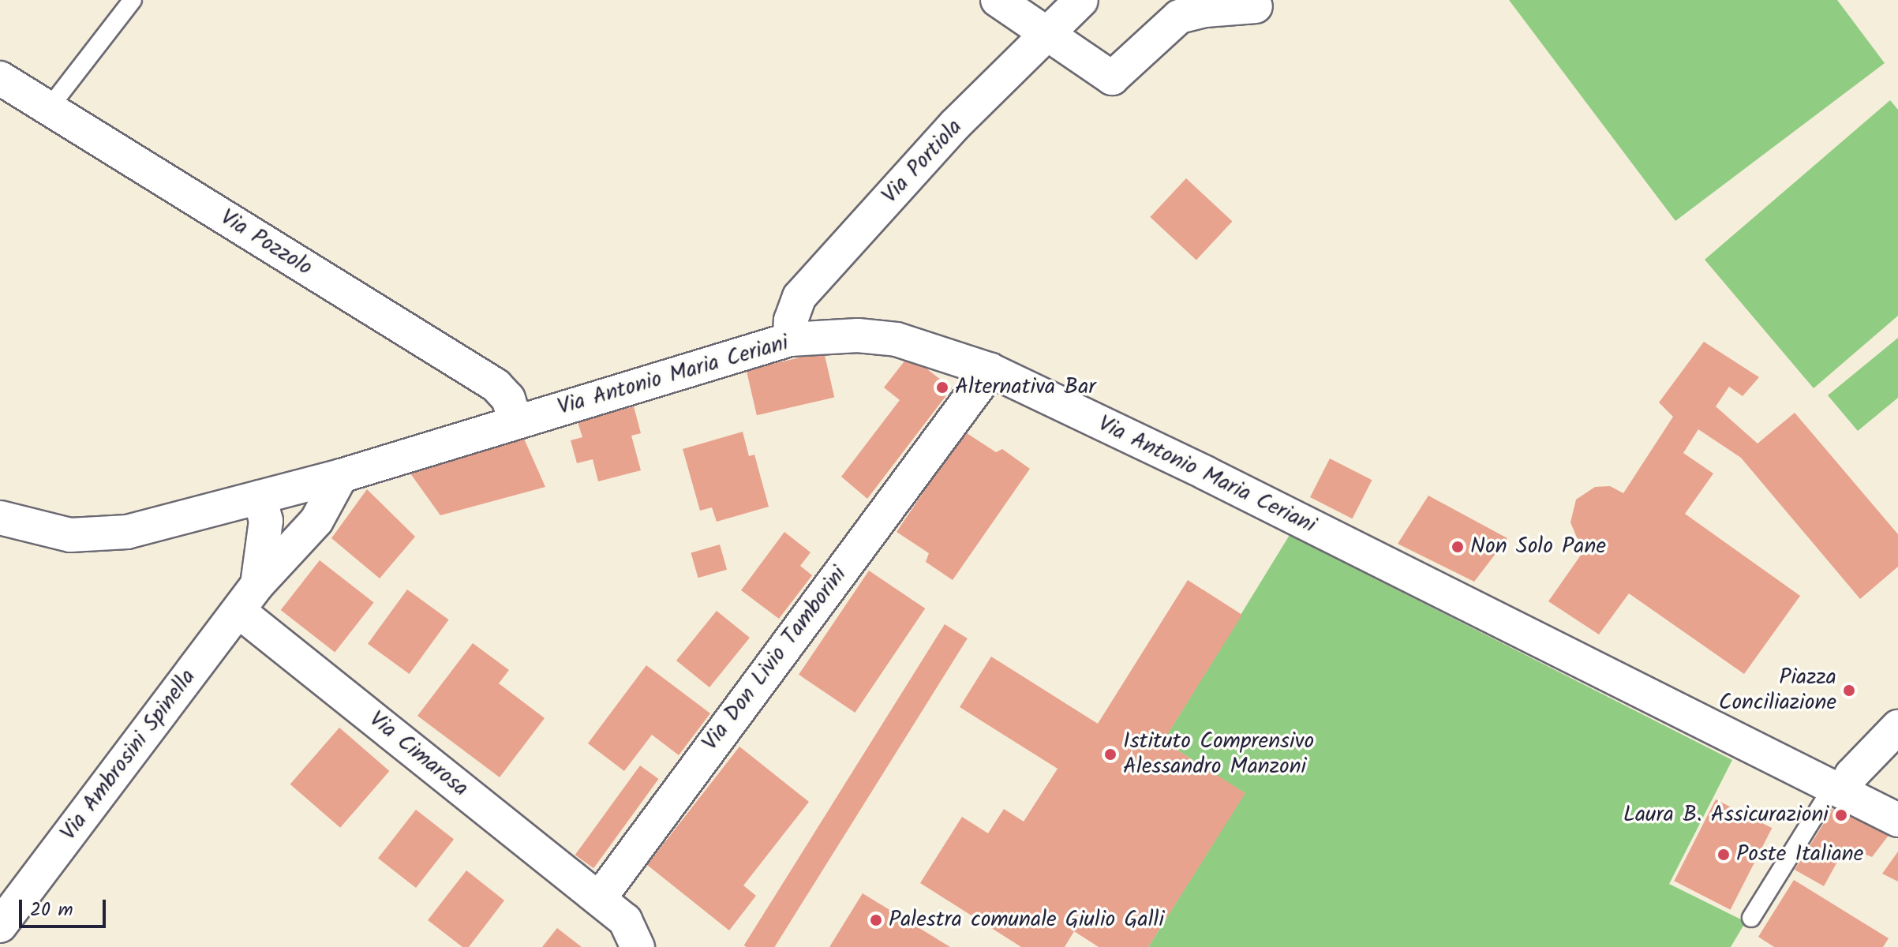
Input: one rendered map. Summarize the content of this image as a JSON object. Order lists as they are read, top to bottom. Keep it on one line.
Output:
{"streets":{"street":["Via Portiola","Via Pozzolo","Via Antonio Maria Ceriani","Via Don Livio Tamborini","Via Cimarosa","Via Ambrosini Spinella"]},"crossings":[["Via Portiola","Via Antonio Maria Ceriani"],["Via Pozzolo","Via Antonio Maria Ceriani"],["Via Antonio Maria Ceriani","Via Don Livio Tamborini"],["Via Antonio Maria Ceriani","Via Ambrosini Spinella"],["Via Don Livio Tamborini","Via Cimarosa"],["Via Cimarosa","Via Ambrosini Spinella"]],"places":["Alternativa Bar","Non Solo Pane","Piazza Conciliazione","Istituto Comprensivo Alessandro Manzoni","Laura B. Assicurazioni","Poste Italiane","Palestra comunale Giulio Galli"],"scale_bar":"20 m"}
